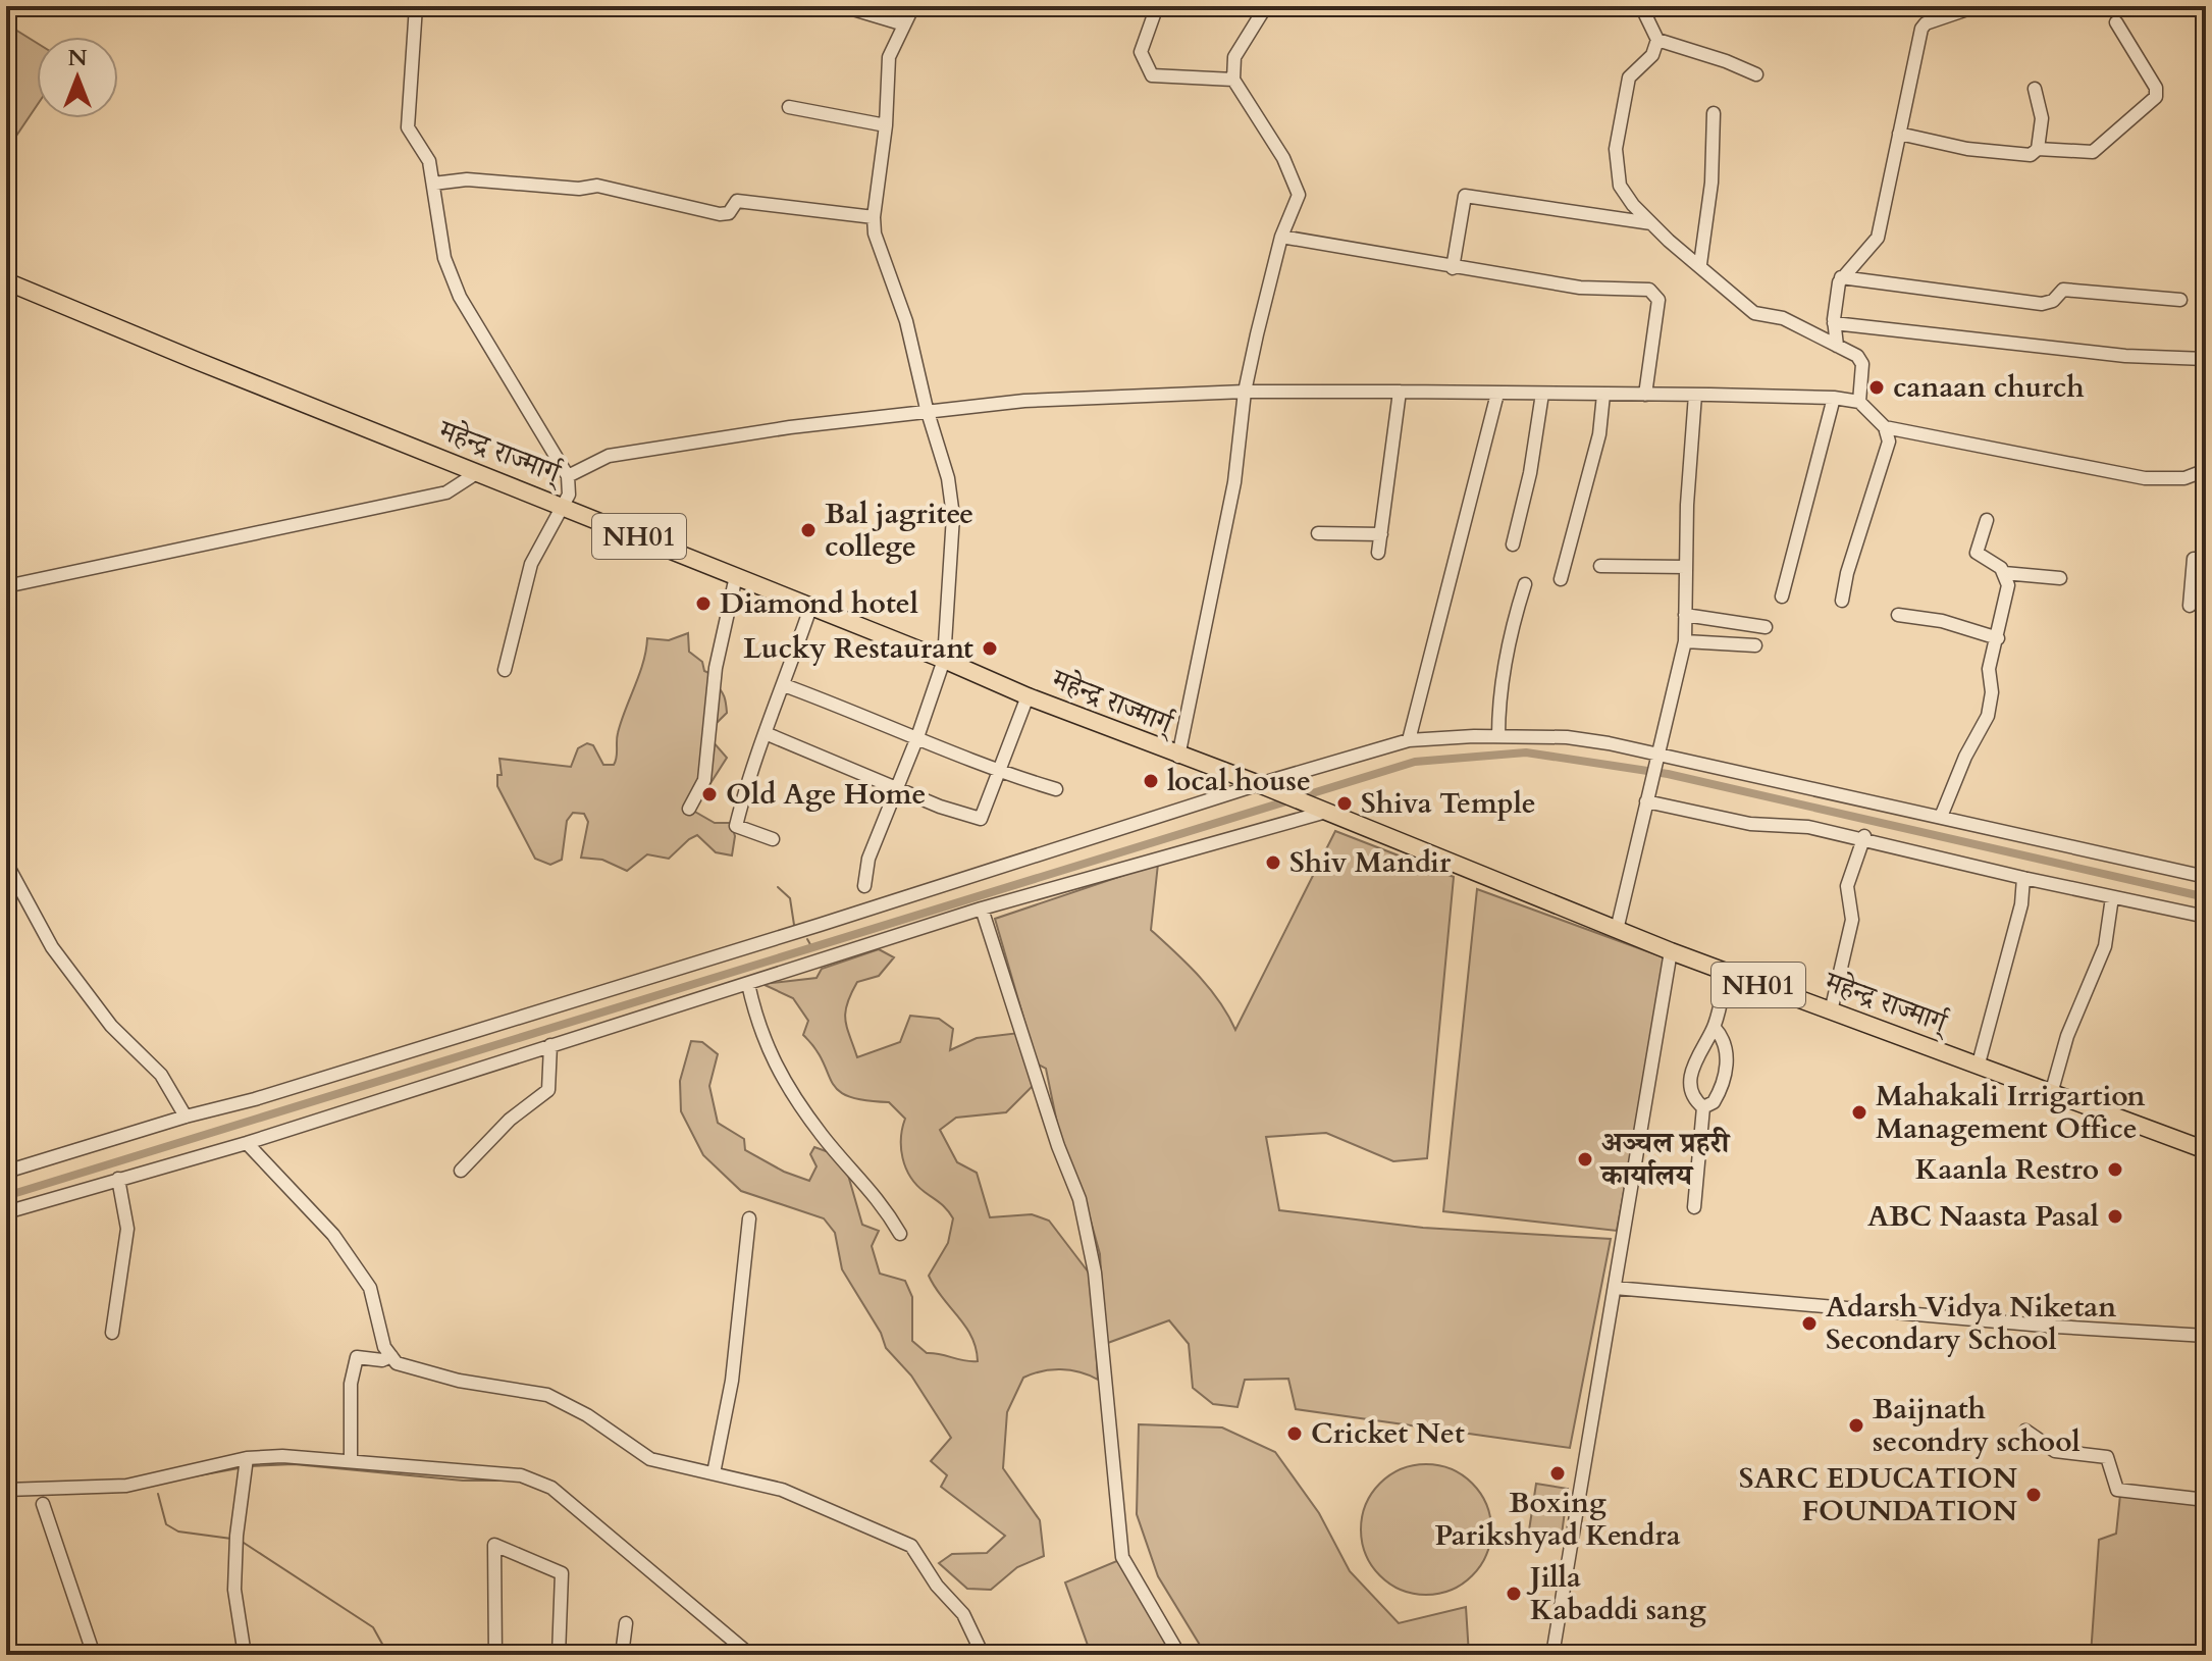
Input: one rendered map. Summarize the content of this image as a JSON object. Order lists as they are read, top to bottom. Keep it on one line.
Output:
{"streets":{"highway":["महेन्द्र राज्मार्ग्","NH01"]},"places":["canaan church","Bal jagritee college","Diamond hotel","Lucky Restaurant","local house","Old Age Home","Shiva Temple","Shiv Mandir","Mahakali Irrigartion Management Office","अञ्चल प्रहरी कार्यालय","Kaanla Restro","ABC Naasta Pasal","Adarsh Vidya Niketan Secondary School","Baijnath secondry school","Cricket Net","Boxing Parikshyad Kendra","SARC EDUCATION FOUNDATION","Jilla Kabaddi sang"],"north":"top"}
